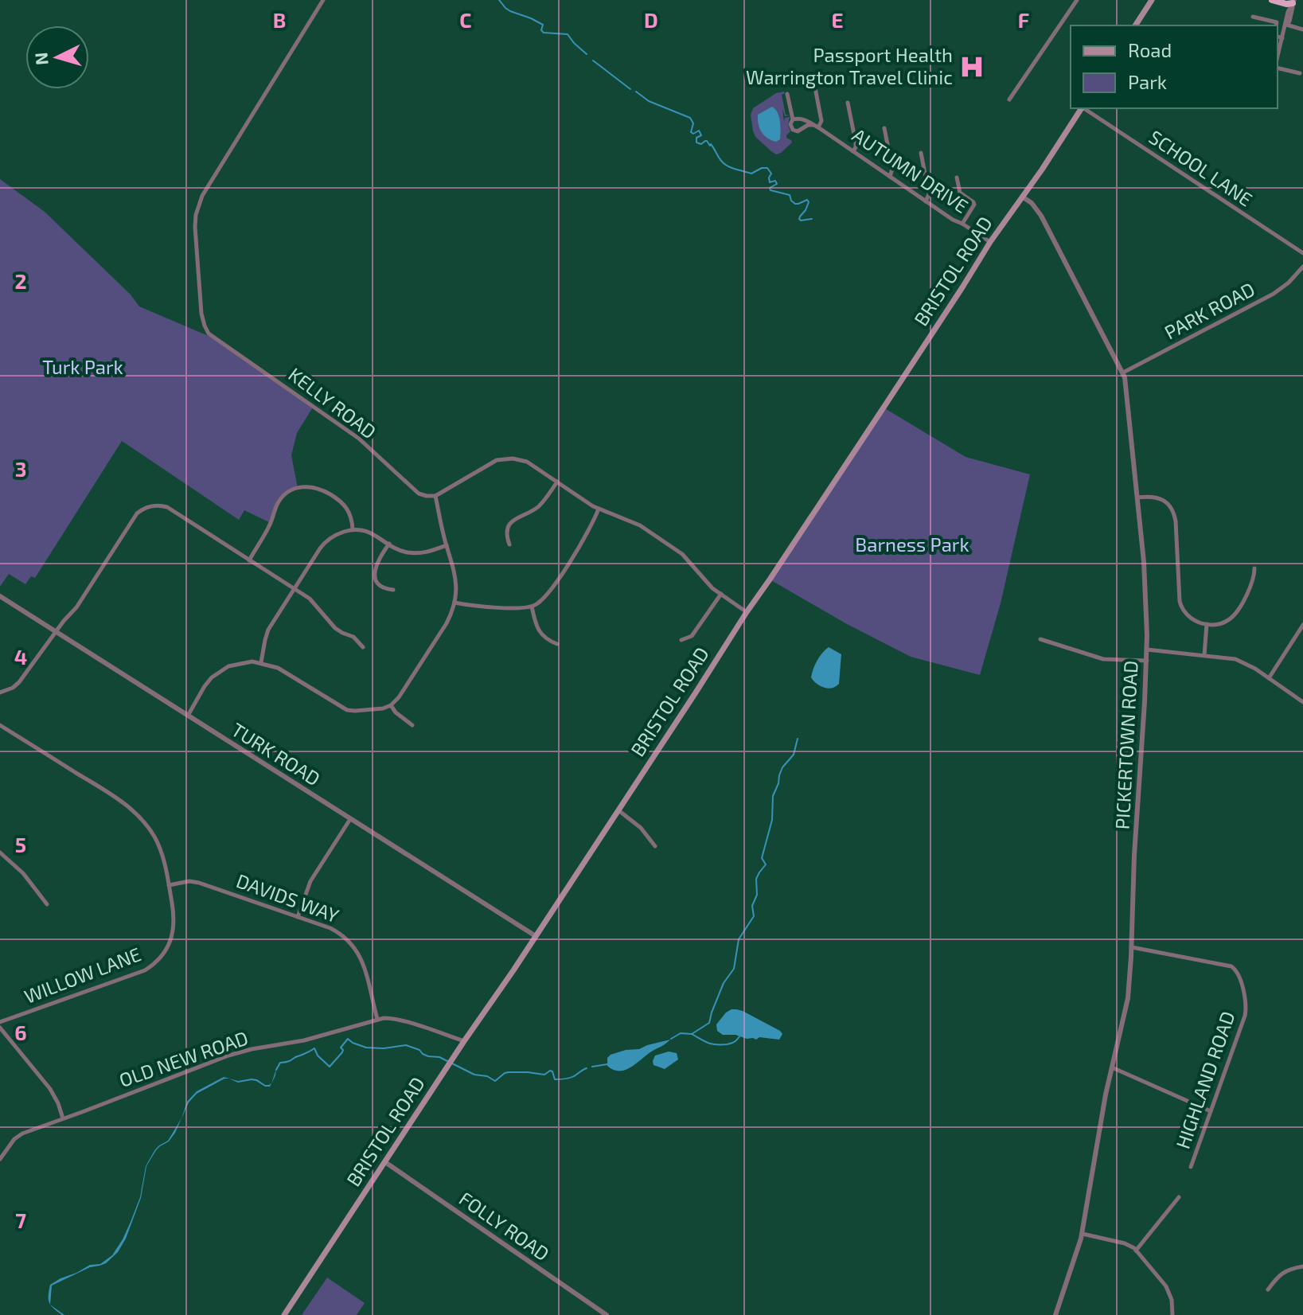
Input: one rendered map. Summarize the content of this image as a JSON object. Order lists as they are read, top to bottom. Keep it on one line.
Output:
{"streets":{"main road":["BRISTOL ROAD"],"street":["SCHOOL LANE","AUTUMN DRIVE","PARK ROAD","KELLY ROAD","PICKERTOWN ROAD","TURK ROAD","DAVIDS WAY","WILLOW LANE","OLD NEW ROAD","HIGHLAND ROAD","FOLLY ROAD"]},"crossings":[["AUTUMN DRIVE","BRISTOL ROAD"],["BRISTOL ROAD","PICKERTOWN ROAD"],["BRISTOL ROAD","TURK ROAD"],["BRISTOL ROAD","OLD NEW ROAD"],["BRISTOL ROAD","FOLLY ROAD"],["PARK ROAD","PICKERTOWN ROAD"],["PICKERTOWN ROAD","HIGHLAND ROAD"],["DAVIDS WAY","WILLOW LANE"],["DAVIDS WAY","OLD NEW ROAD"]],"parks":["Turk Park","Barness Park"],"places":{"hospital":["Passport Health Warrington Travel Clinic"]},"legend":["Road","Park"],"north":"left","grid":{"columns":["B","C","D","E","F"],"rows":["2","3","4","5","6","7"]}}
